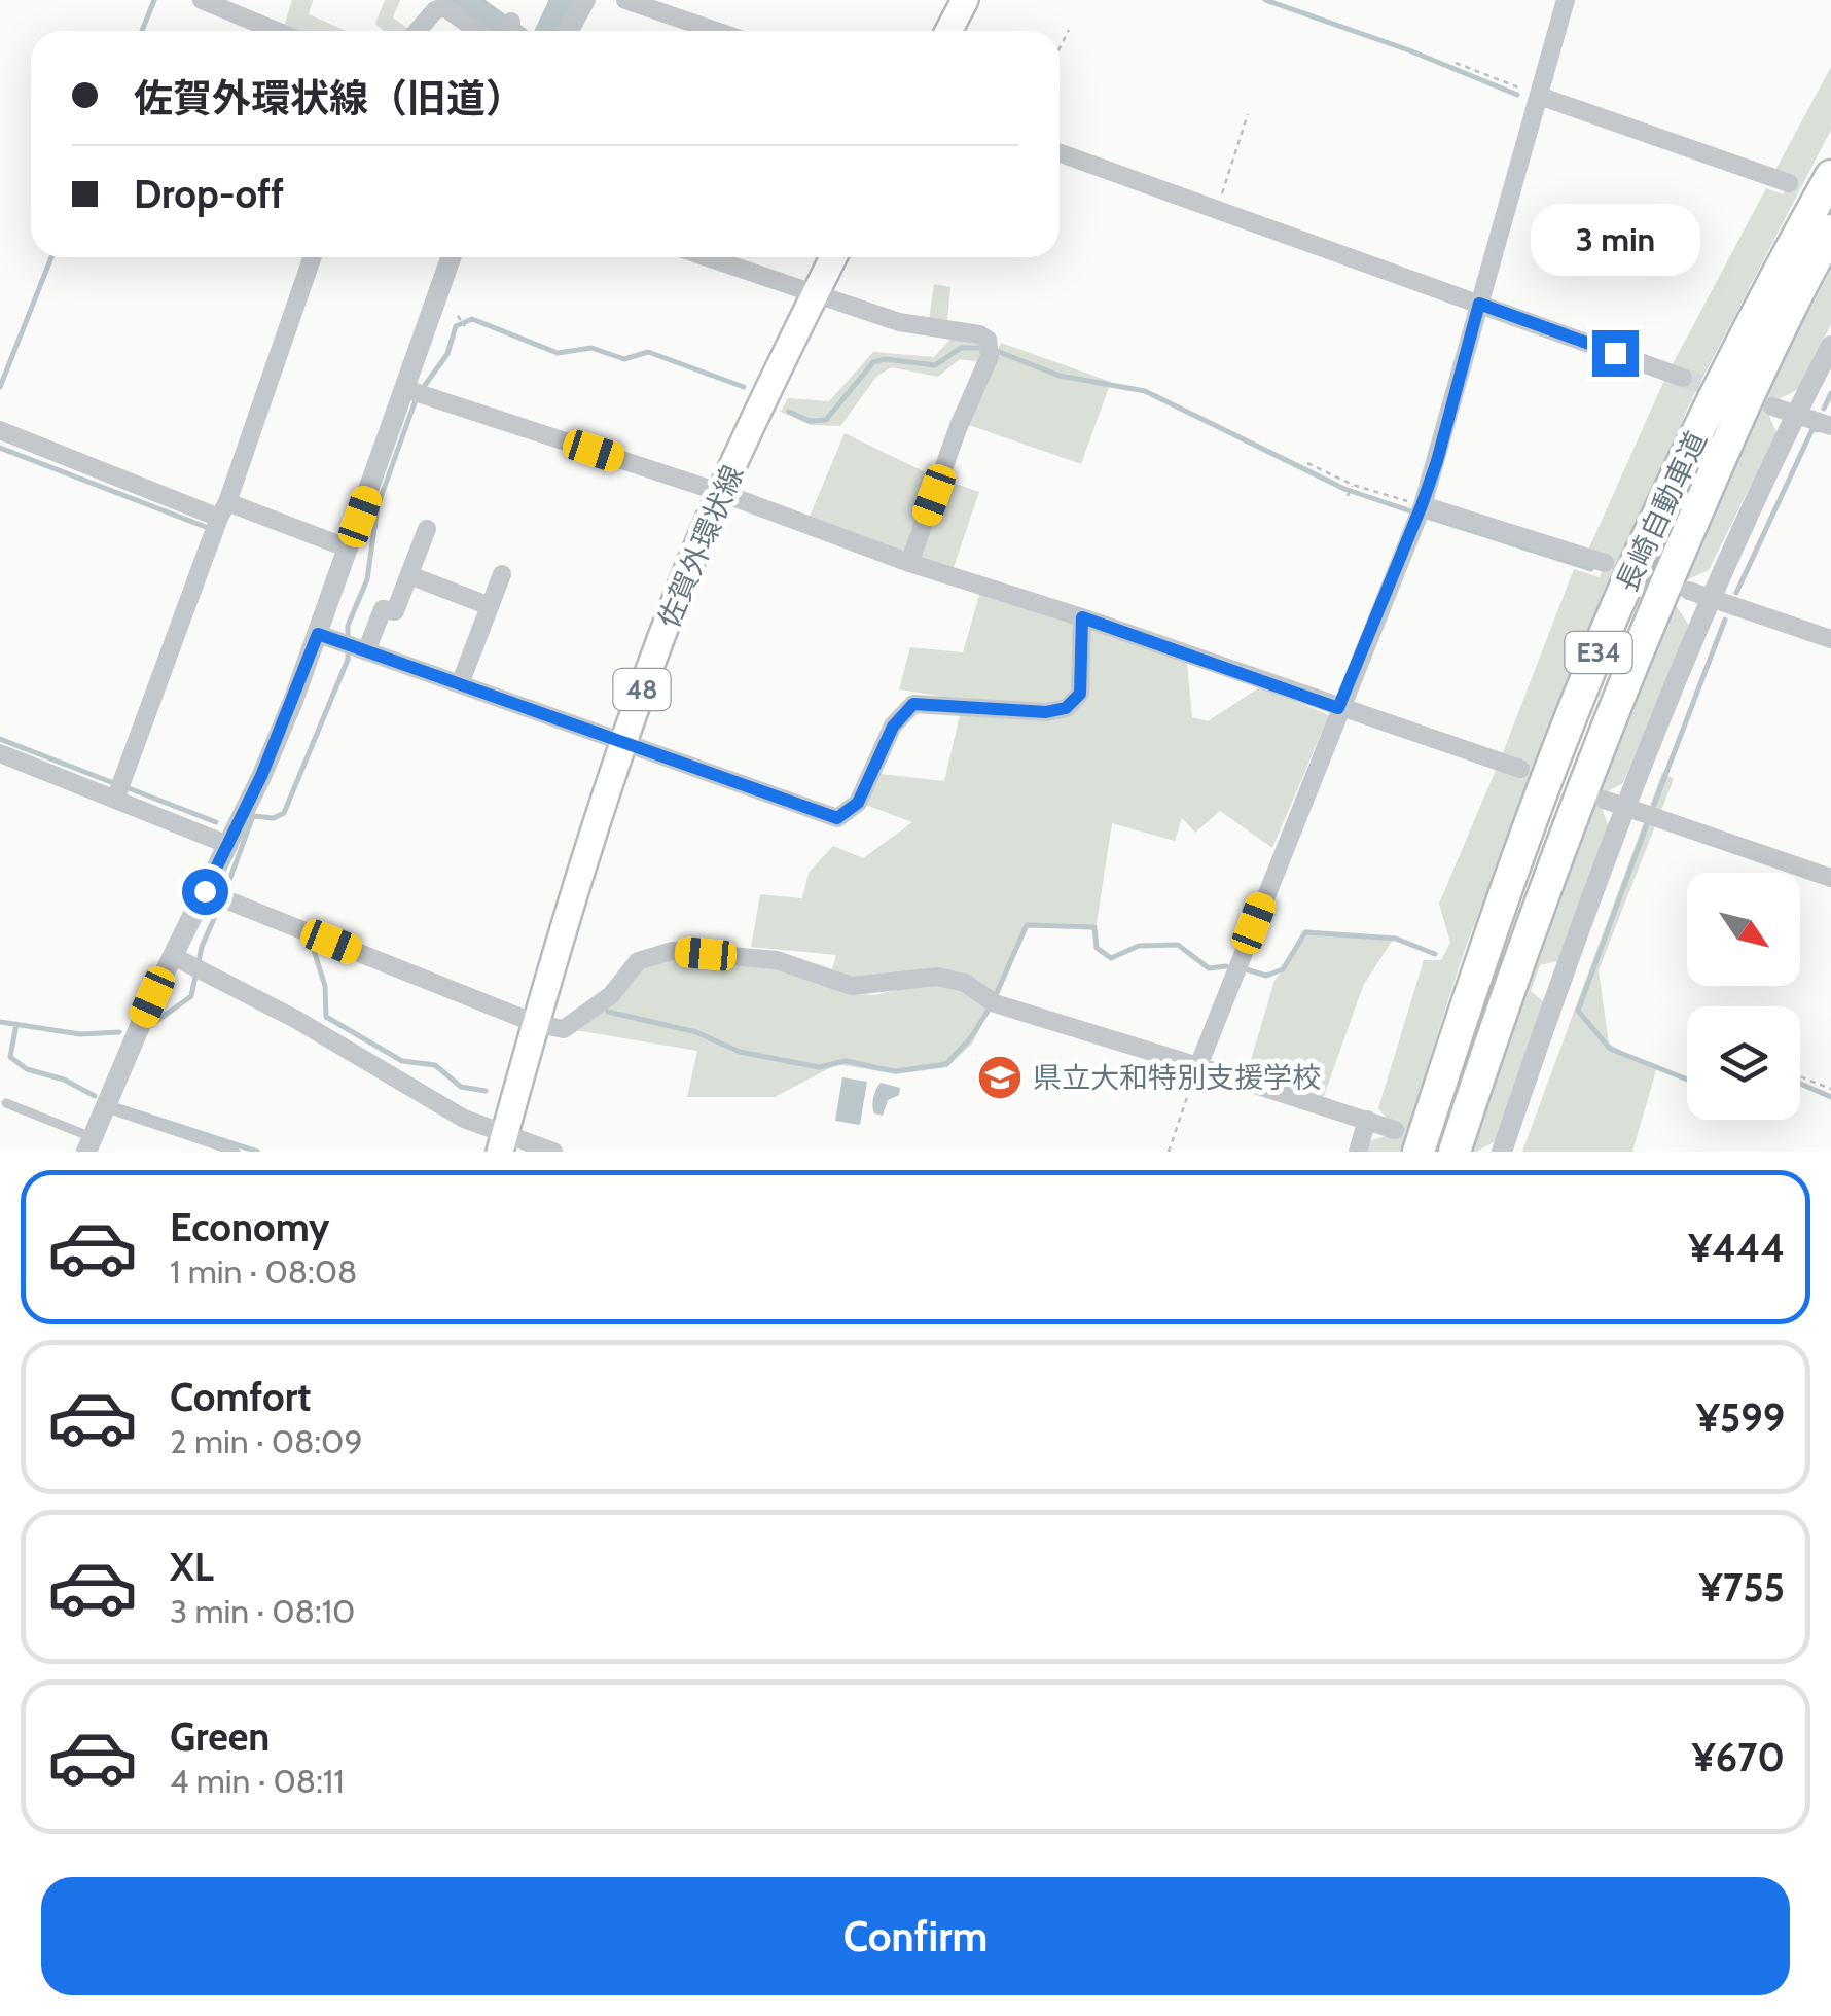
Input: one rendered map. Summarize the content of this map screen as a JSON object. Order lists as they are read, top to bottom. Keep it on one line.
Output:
{"streets":{"highway":["長崎自動車道","E34"],"main road":["佐賀外環状線","48"]},"places":{"school or university":["県立大和特別支援学校"]},"north":"bottom right","page":{"banner":["佐賀外環状線（旧道）","Drop-off"],"bubble":"3 min","list":[{"name":"Economy","note":"1 min · 08:08","value":"¥444"},{"name":"Comfort","note":"2 min · 08:09","value":"¥599"},{"name":"XL","note":"3 min · 08:10","value":"¥755"},{"name":"Green","note":"4 min · 08:11","value":"¥670"}],"buttons":"Confirm"}}
